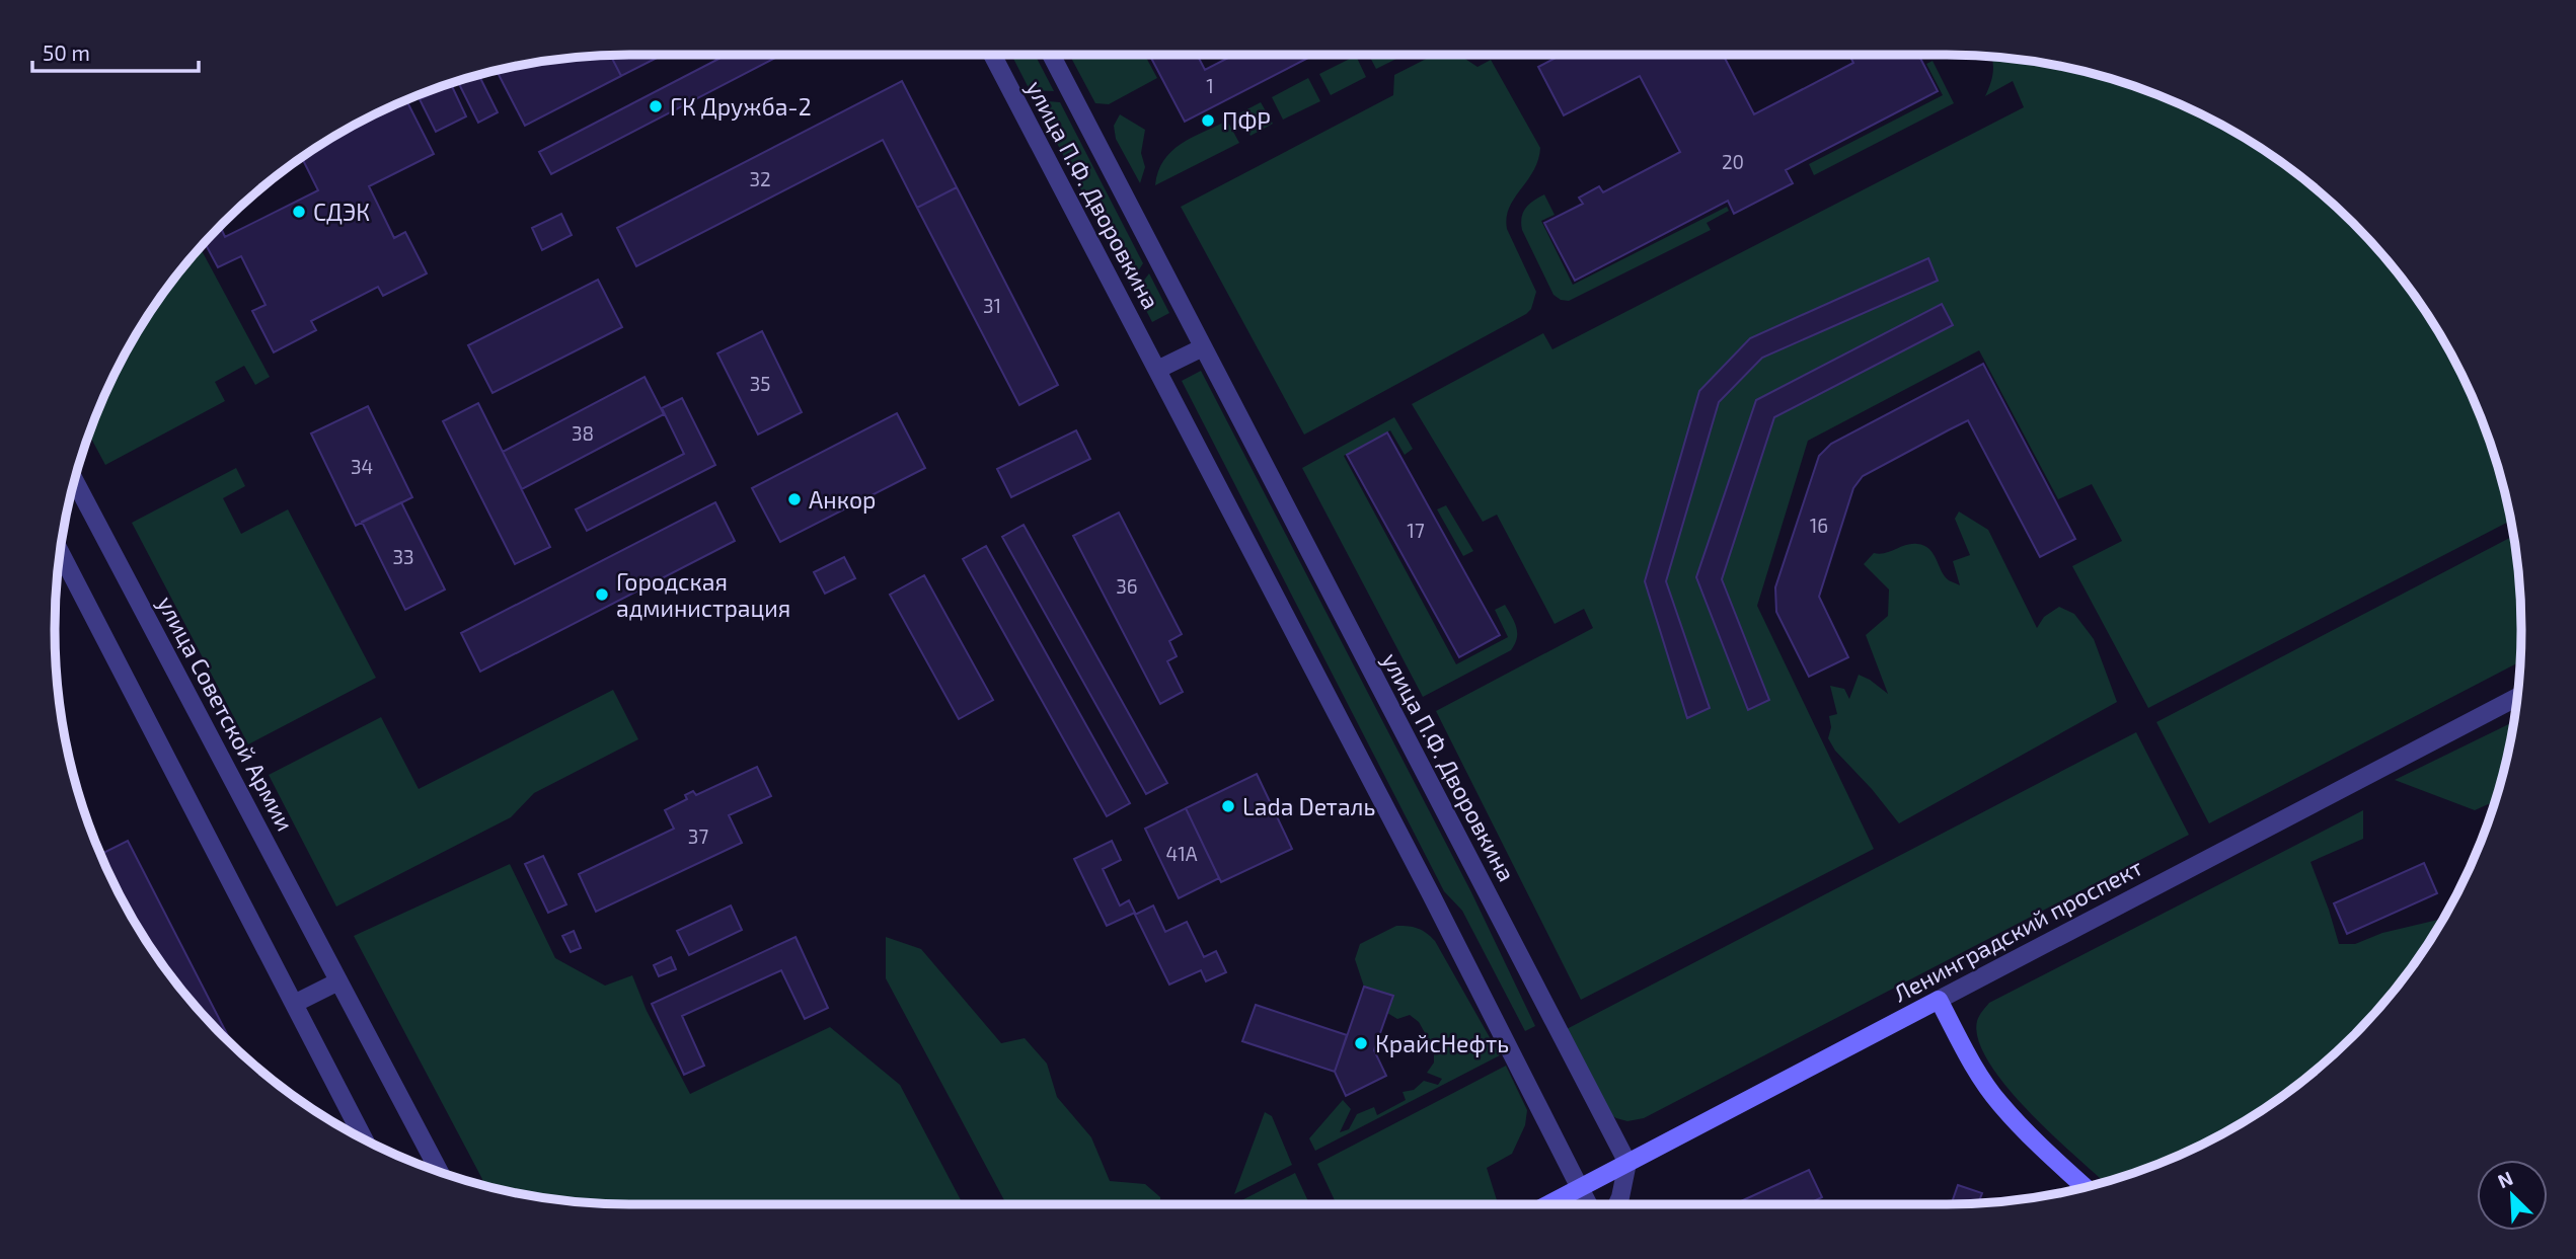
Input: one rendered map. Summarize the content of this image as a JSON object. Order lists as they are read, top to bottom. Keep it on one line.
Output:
{"streets":{"main road":["Ленинградский проспект"],"street":["улица П.Ф. Дворовкина","улица Советской Армии"]},"crossings":[["улица П.Ф. Дворовкина","Ленинградский проспект"]],"places":["ГК Дружба-2","ПФР","СДЭК","Анкор","Городская администрация","Lada Dеталь","КрайсНефть"],"house_numbers":["1","20","32","31","35","38","34","16","17","33","36","37","41А"],"scale_bar":"50 m","north":"top left"}
